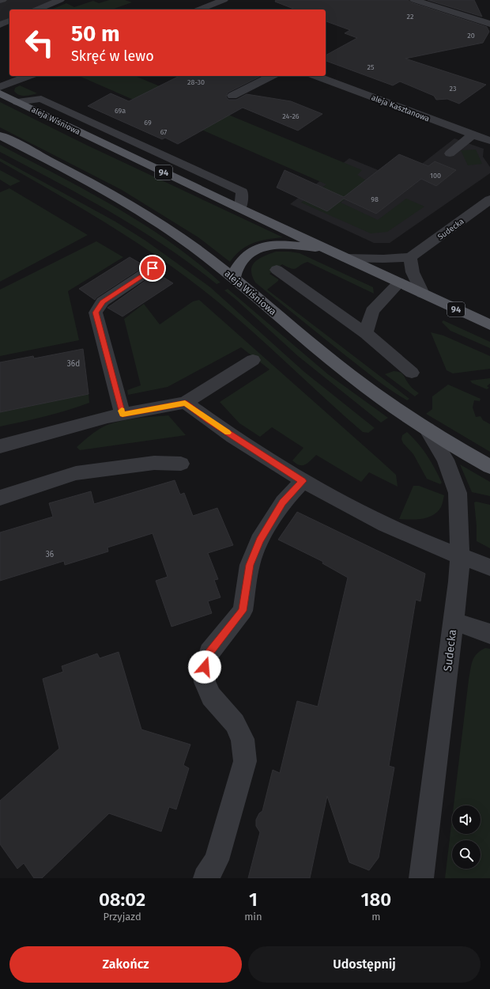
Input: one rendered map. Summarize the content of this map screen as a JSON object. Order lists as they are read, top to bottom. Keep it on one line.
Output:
{"streets":{"main road":["aleja Wiśniowa","94"],"street":["aleja Kasztanowa","Sudecka"]},"crossings":[["aleja Wiśniowa","Sudecka"]],"house_numbers":["22","20","25","28-30","23","69a","24-26","69","67","100","98","36d","36"],"page":{"turn":["50 m","Skręć w lewo"],"eta":["08:02","Przyjazd","1","min","180","m"],"buttons":["Zakończ","Udostępnij"]}}
